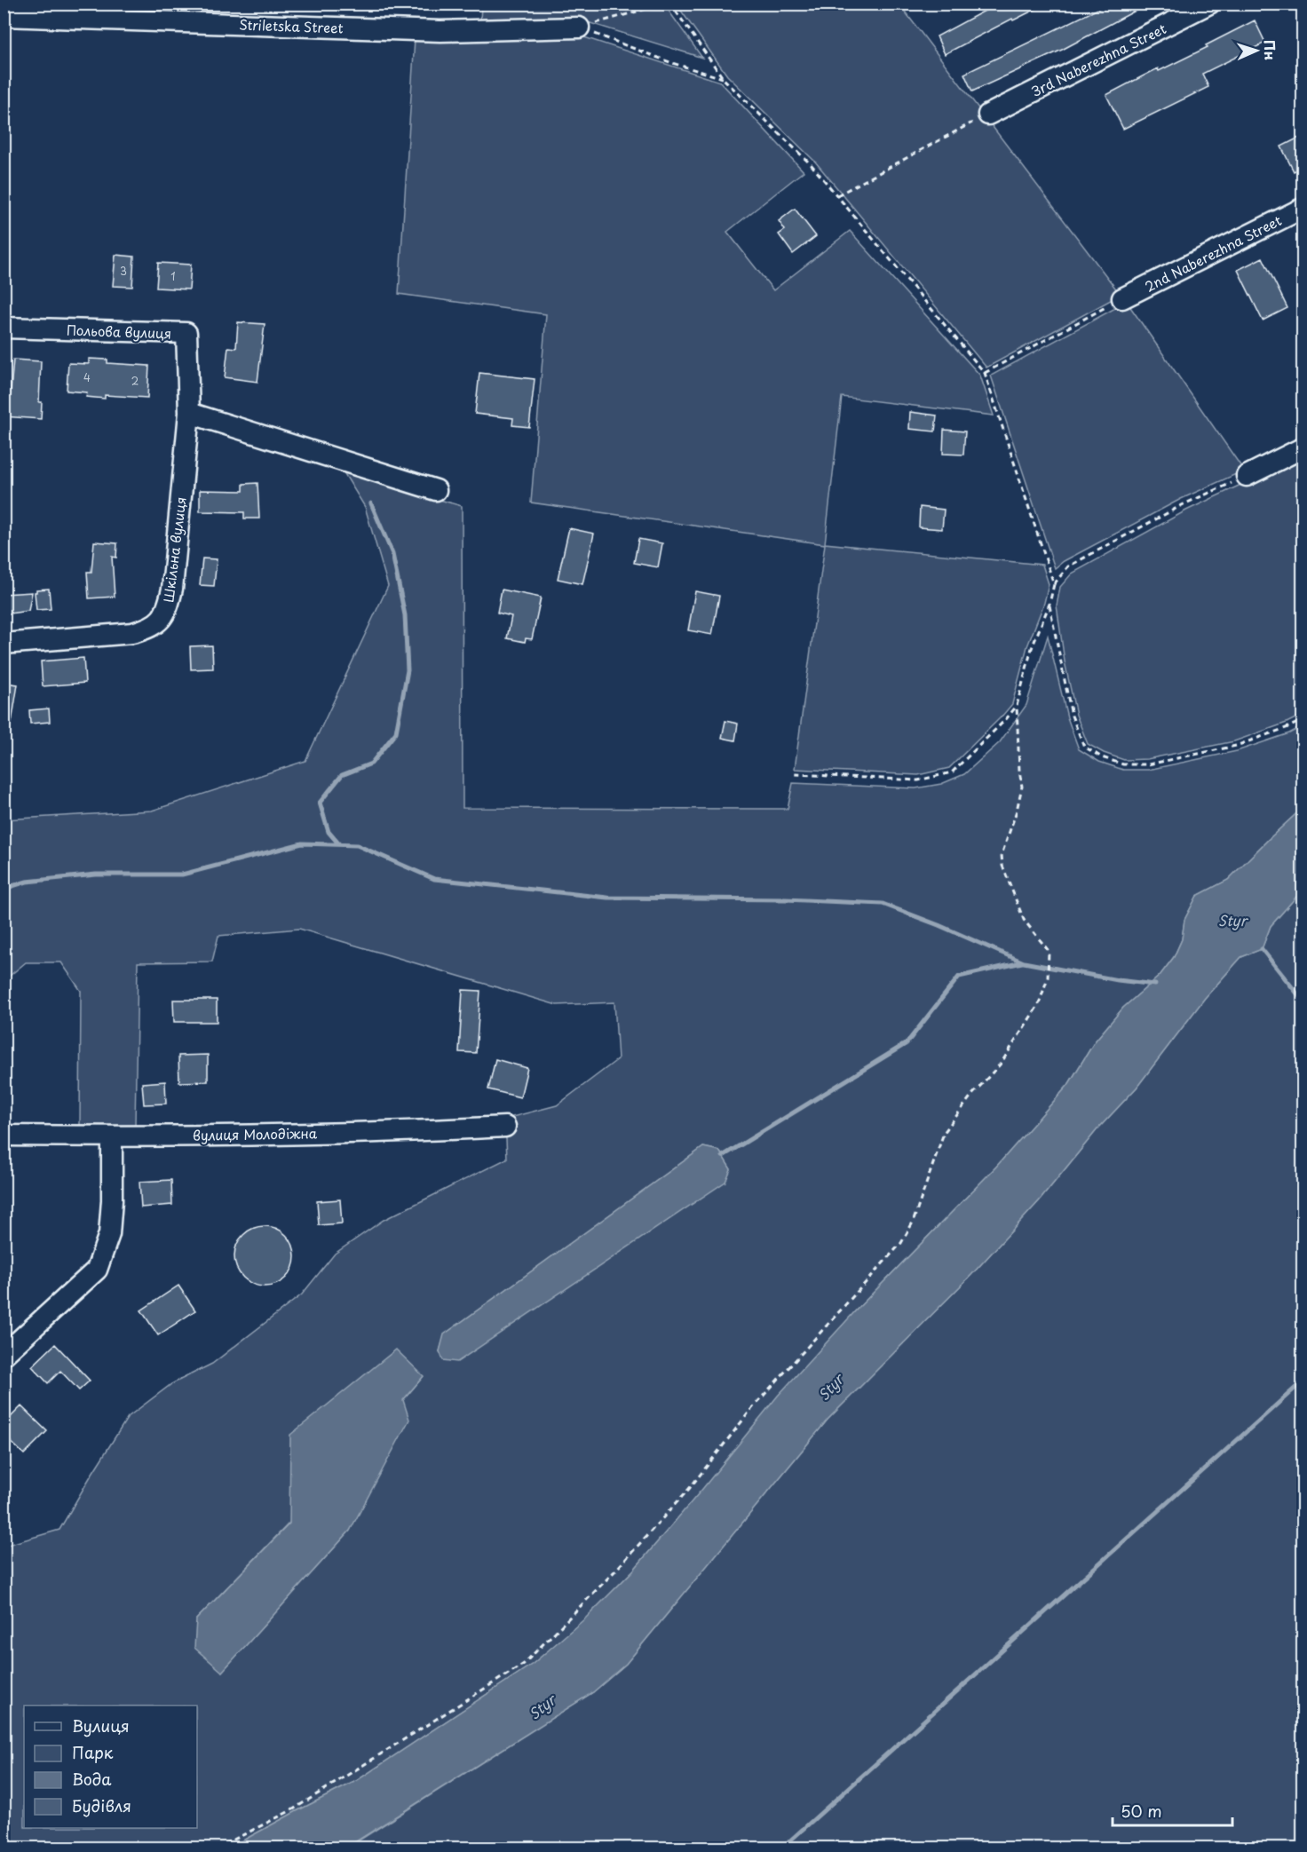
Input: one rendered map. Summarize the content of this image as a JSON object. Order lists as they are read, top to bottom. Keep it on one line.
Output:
{"streets":{"street":["Striletska Street","3rd Naberezhna Street","2nd Naberezhna Street","Польова вулиця","Шкільна вулиця","вулиця Молодіжна"]},"crossings":[["Польова вулиця","Шкільна вулиця"]],"water":["Styr"],"house_numbers":["3","1","4","2"],"legend":["Вулиця","Парк","Вода","Будівля"],"scale_bar":"50 m","north":"right"}
